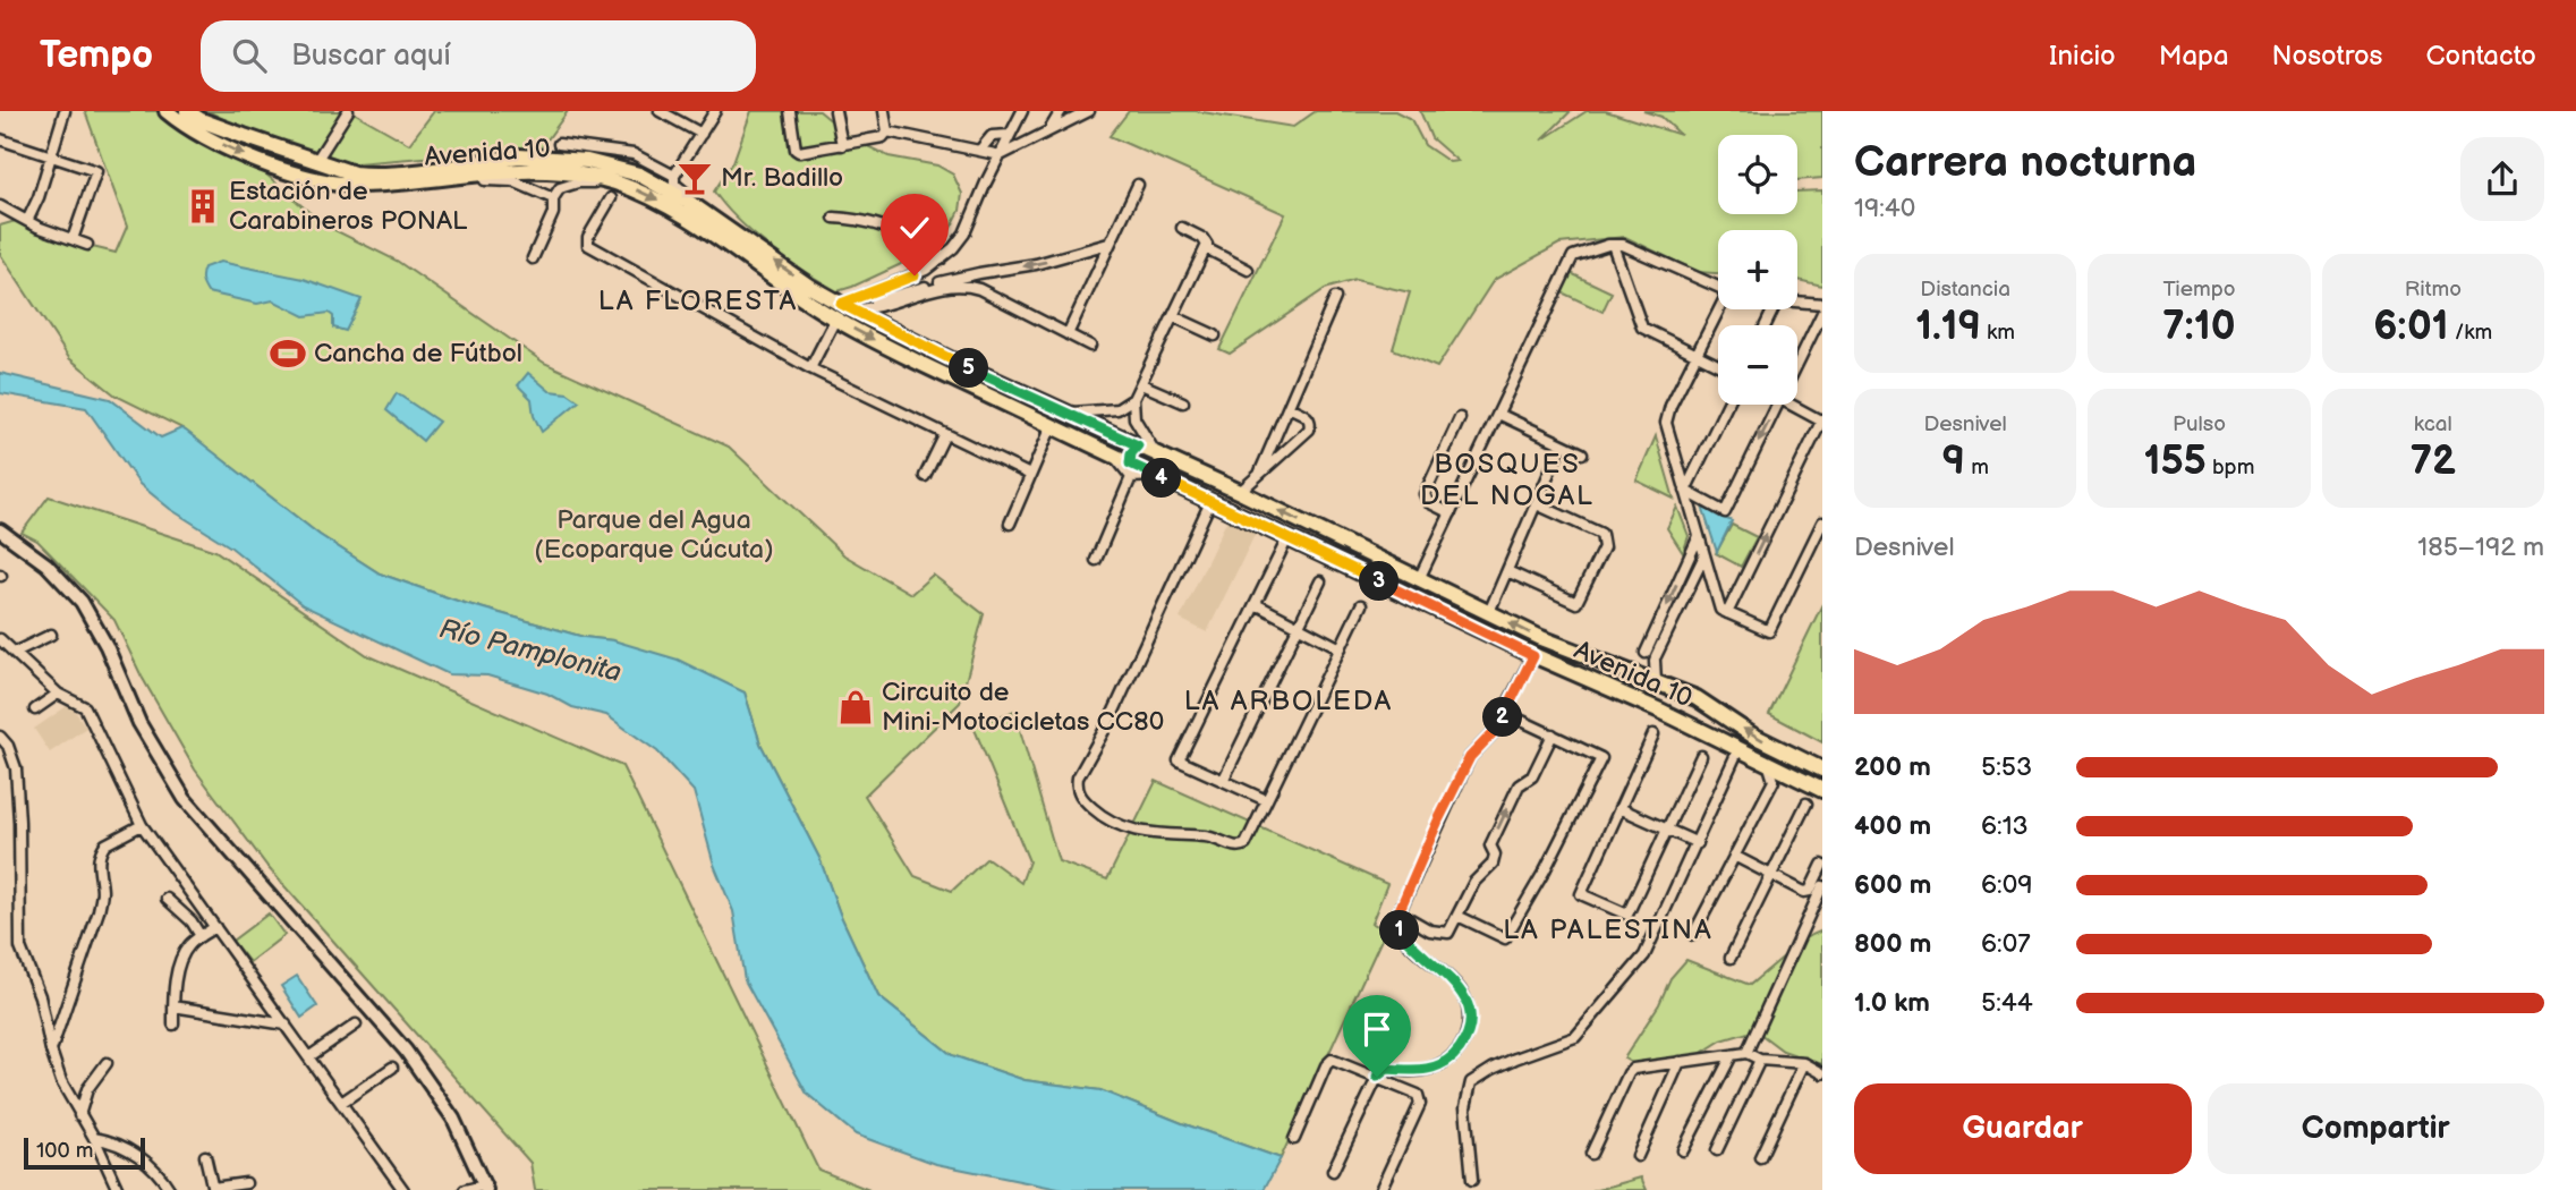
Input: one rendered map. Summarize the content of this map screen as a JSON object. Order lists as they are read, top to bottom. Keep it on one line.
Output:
{"streets":{"main road":["Avenida 10"]},"districts":["LA FLORESTA","BOSQUES DEL NOGAL","LA ARBOLEDA","LA PALESTINA"],"water":["Río Pamplonita"],"parks":["Parque del Agua (Ecoparque Cúcuta)"],"places":{"bar":["Mr. Badillo"],"building":["Estación de Carabineros PONAL"],"sports":["Cancha de Fútbol"],"shop":["Circuito de Mini-Motocicletas CC80"]},"scale_bar":"100 m","page":{"header":"Tempo","search":"Buscar aquí","nav":["Inicio","Mapa","Nosotros","Contacto"],"heading":["Carrera nocturna","19:40"],"map_buttons":["+","−"],"stats":[["Distancia","1.19 km"],["Tiempo","7:10"],["Ritmo","6:01 /km"],["Desnivel","9 m"],["Pulso","155 bpm"],["kcal","72"]],"pins":["5","4","3","2","1"],"chart":["Desnivel","185–192 m"],"list":[{"name":"200 m","note":"5:53"},{"name":"400 m","note":"6:13"},{"name":"600 m","note":"6:09"},{"name":"800 m","note":"6:07"},{"name":"1.0 km","note":"5:44"}],"buttons":["Guardar","Compartir"],"scale":"100 m"}}
